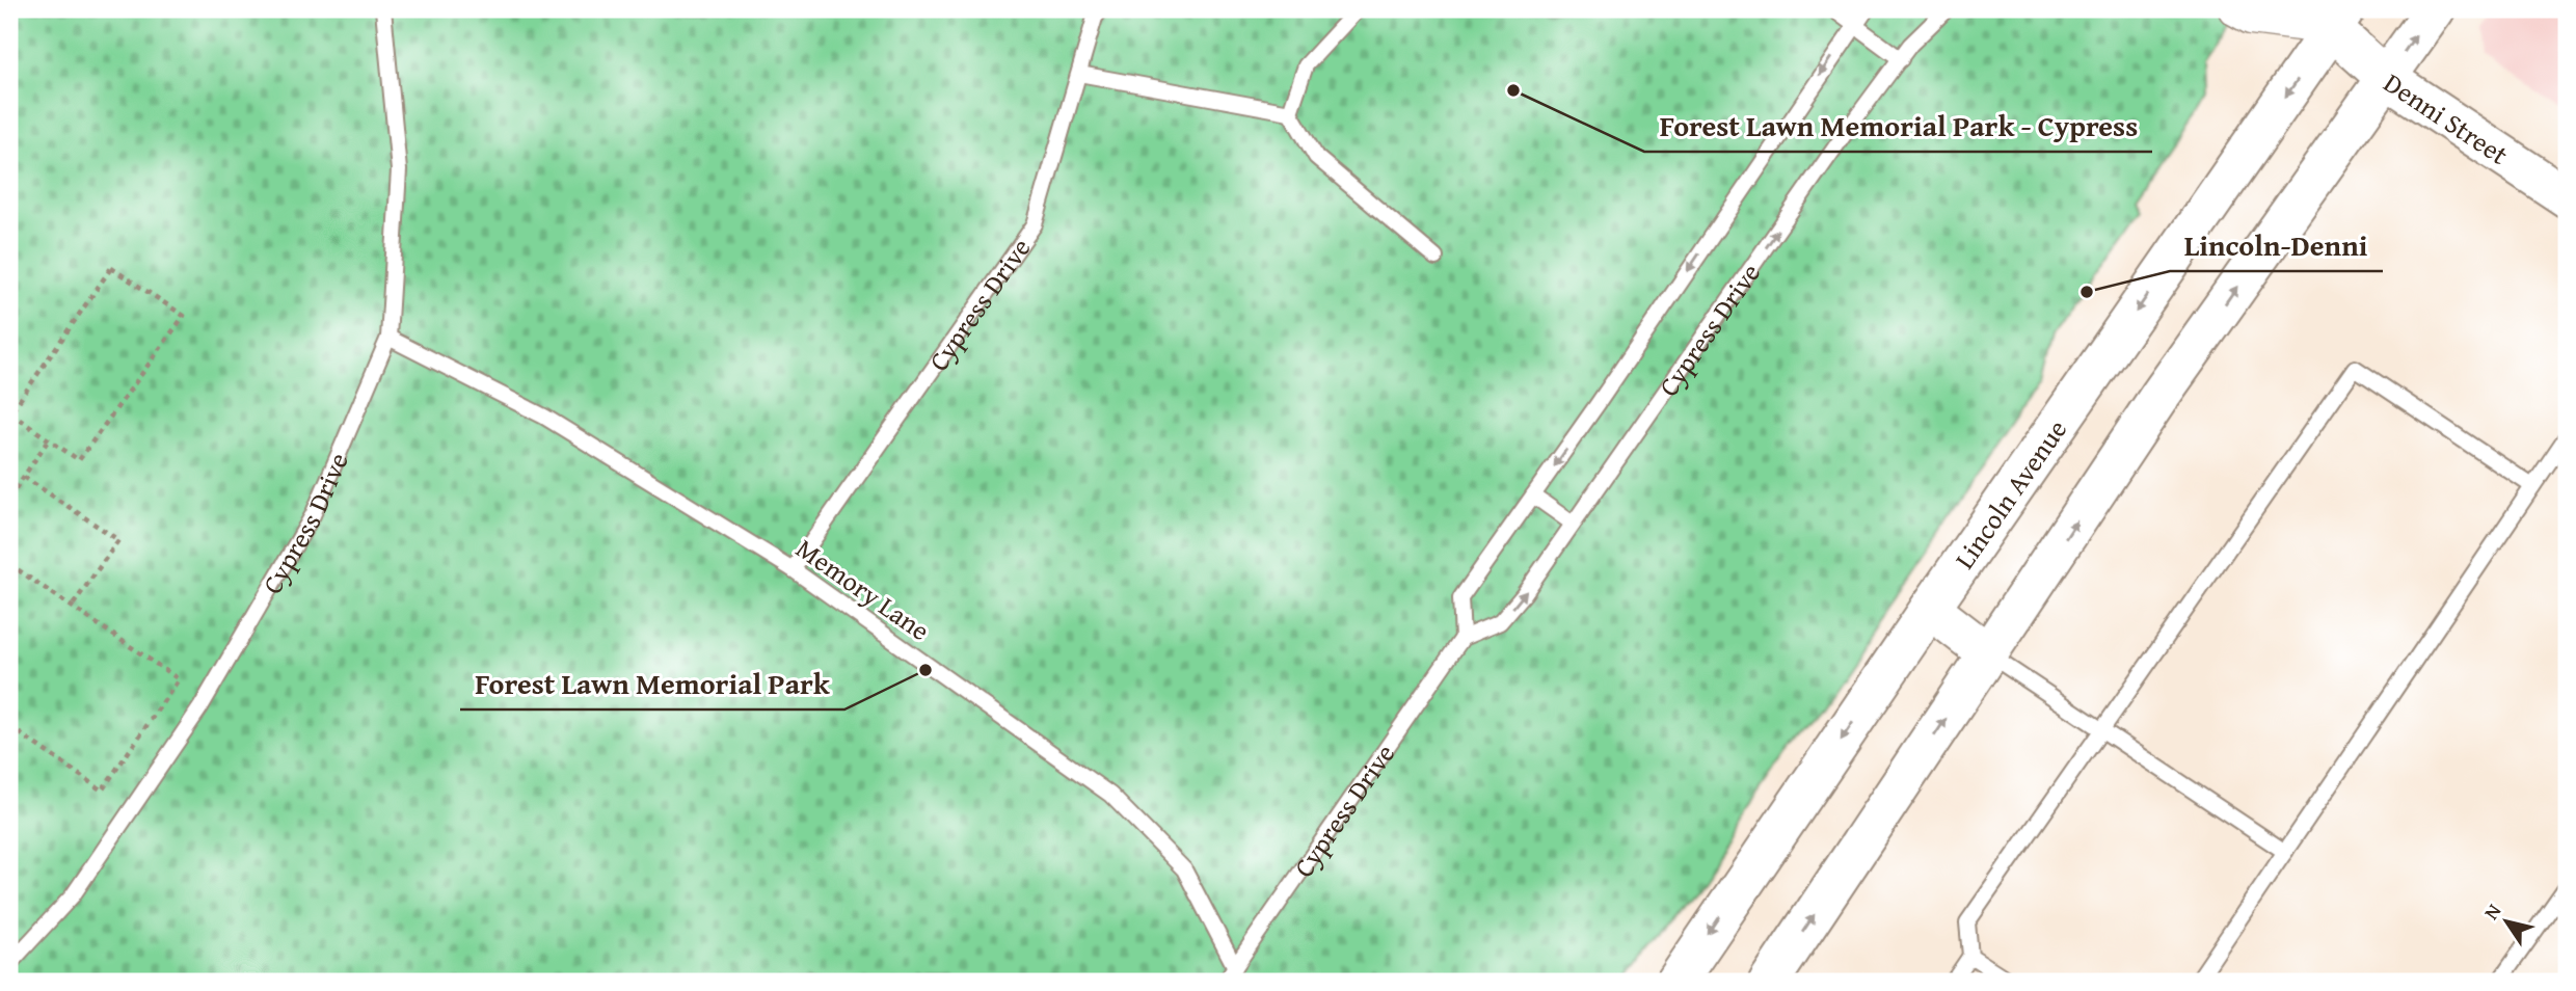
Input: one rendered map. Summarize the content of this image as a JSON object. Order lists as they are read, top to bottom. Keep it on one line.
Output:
{"streets":{"main road":["Denni Street","Lincoln Avenue"],"lane":["Cypress Drive","Memory Lane"]},"crossings":[["Denni Street","Lincoln Avenue"],["Cypress Drive","Memory Lane"]],"places":["Forest Lawn Memorial Park - Cypress","Lincoln-Denni","Forest Lawn Memorial Park"],"north":"top left"}
